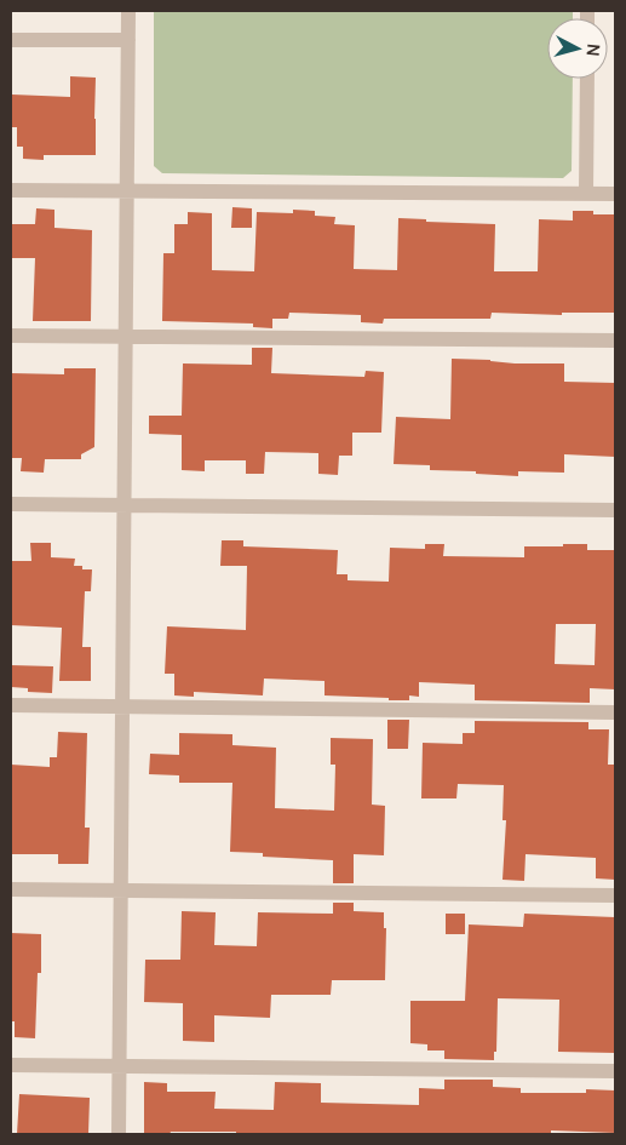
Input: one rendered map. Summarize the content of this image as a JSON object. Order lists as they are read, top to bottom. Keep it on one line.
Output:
{"north":"right"}
